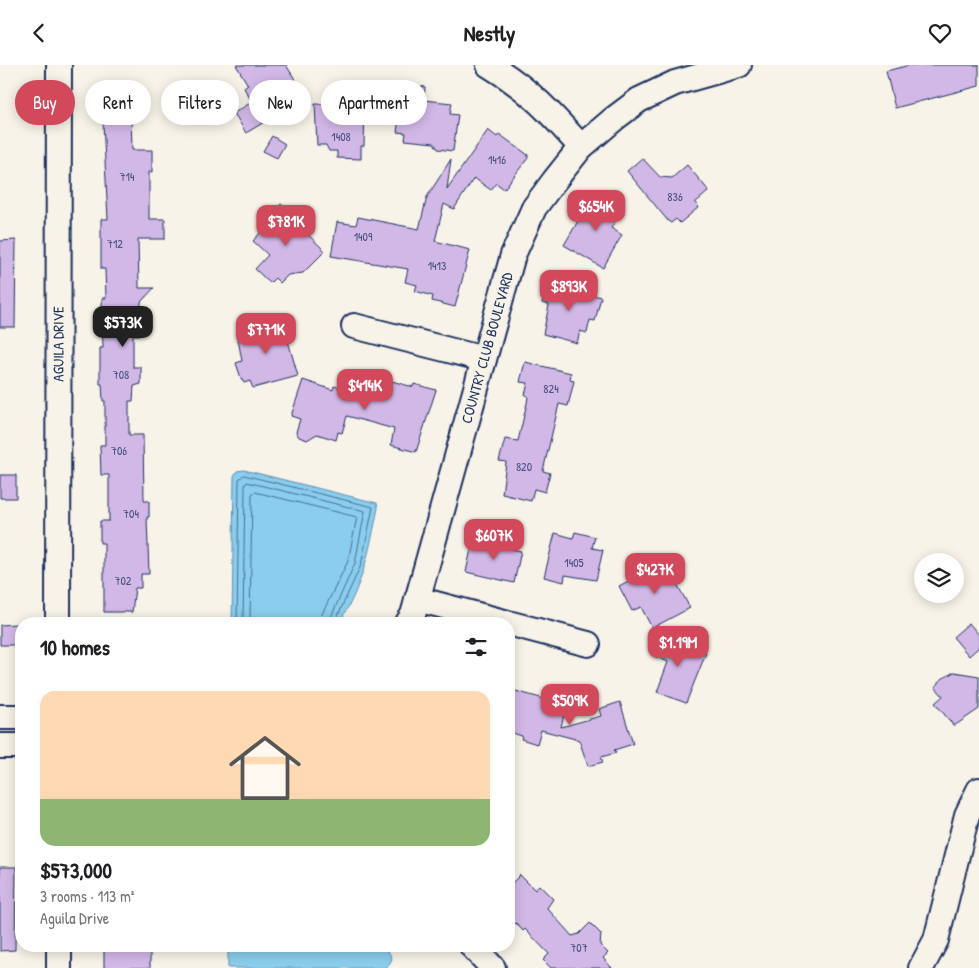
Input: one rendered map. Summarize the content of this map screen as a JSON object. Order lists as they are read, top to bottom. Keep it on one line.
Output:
{"streets":{"street":["AGUILA DRIVE","COUNTRY CLUB BOULEVARD"]},"house_numbers":["1408","1416","714","836","1409","712","1413","708","824","706","820","704","1405","702","707"],"page":{"header":"Nestly","chip":["Buy","Rent","Filters","New","Apartment"],"price":["$654K","$781K","$893K","$573K","$771K","$414K","$607K","$427K","$1.19M","$509K"],"heading":"10 homes","list":[{"name":"$573,000","note":"3 rooms · 113 m² · Aguila Drive"}]}}
